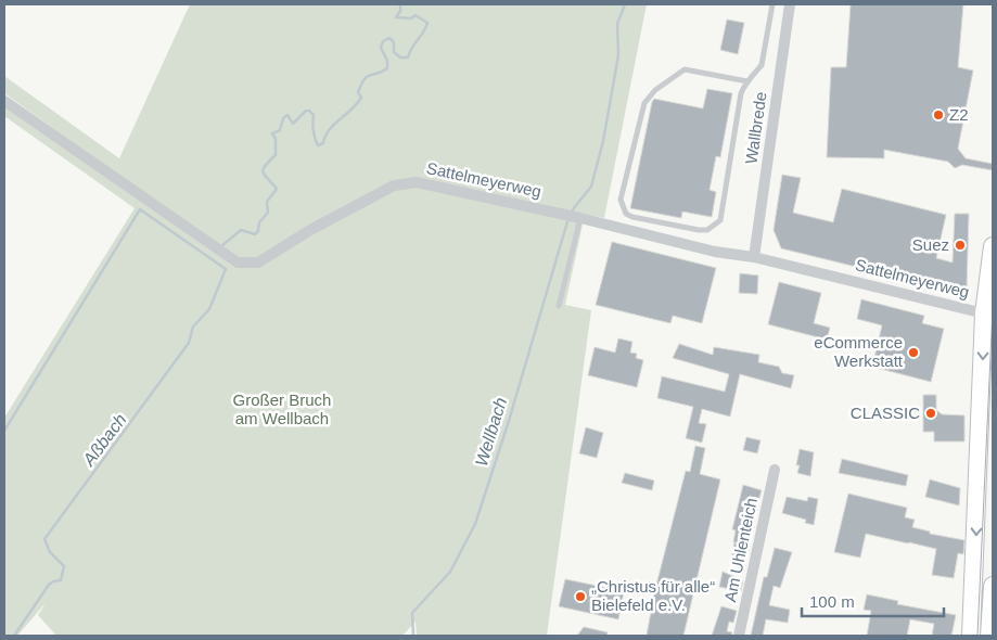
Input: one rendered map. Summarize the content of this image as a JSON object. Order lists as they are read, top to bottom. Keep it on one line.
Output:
{"streets":{"street":["Wallbrede","Sattelmeyerweg","Am Uhlenteich"]},"crossings":[["Wallbrede","Sattelmeyerweg"]],"water":["Wellbach","Aßbach"],"parks":["Großer Bruch am Wellbach"],"places":["Z2","Suez","eCommerce Werkstatt","CLASSIC","„Christus für alle“ Bielefeld e.V."],"scale_bar":"100 m"}
